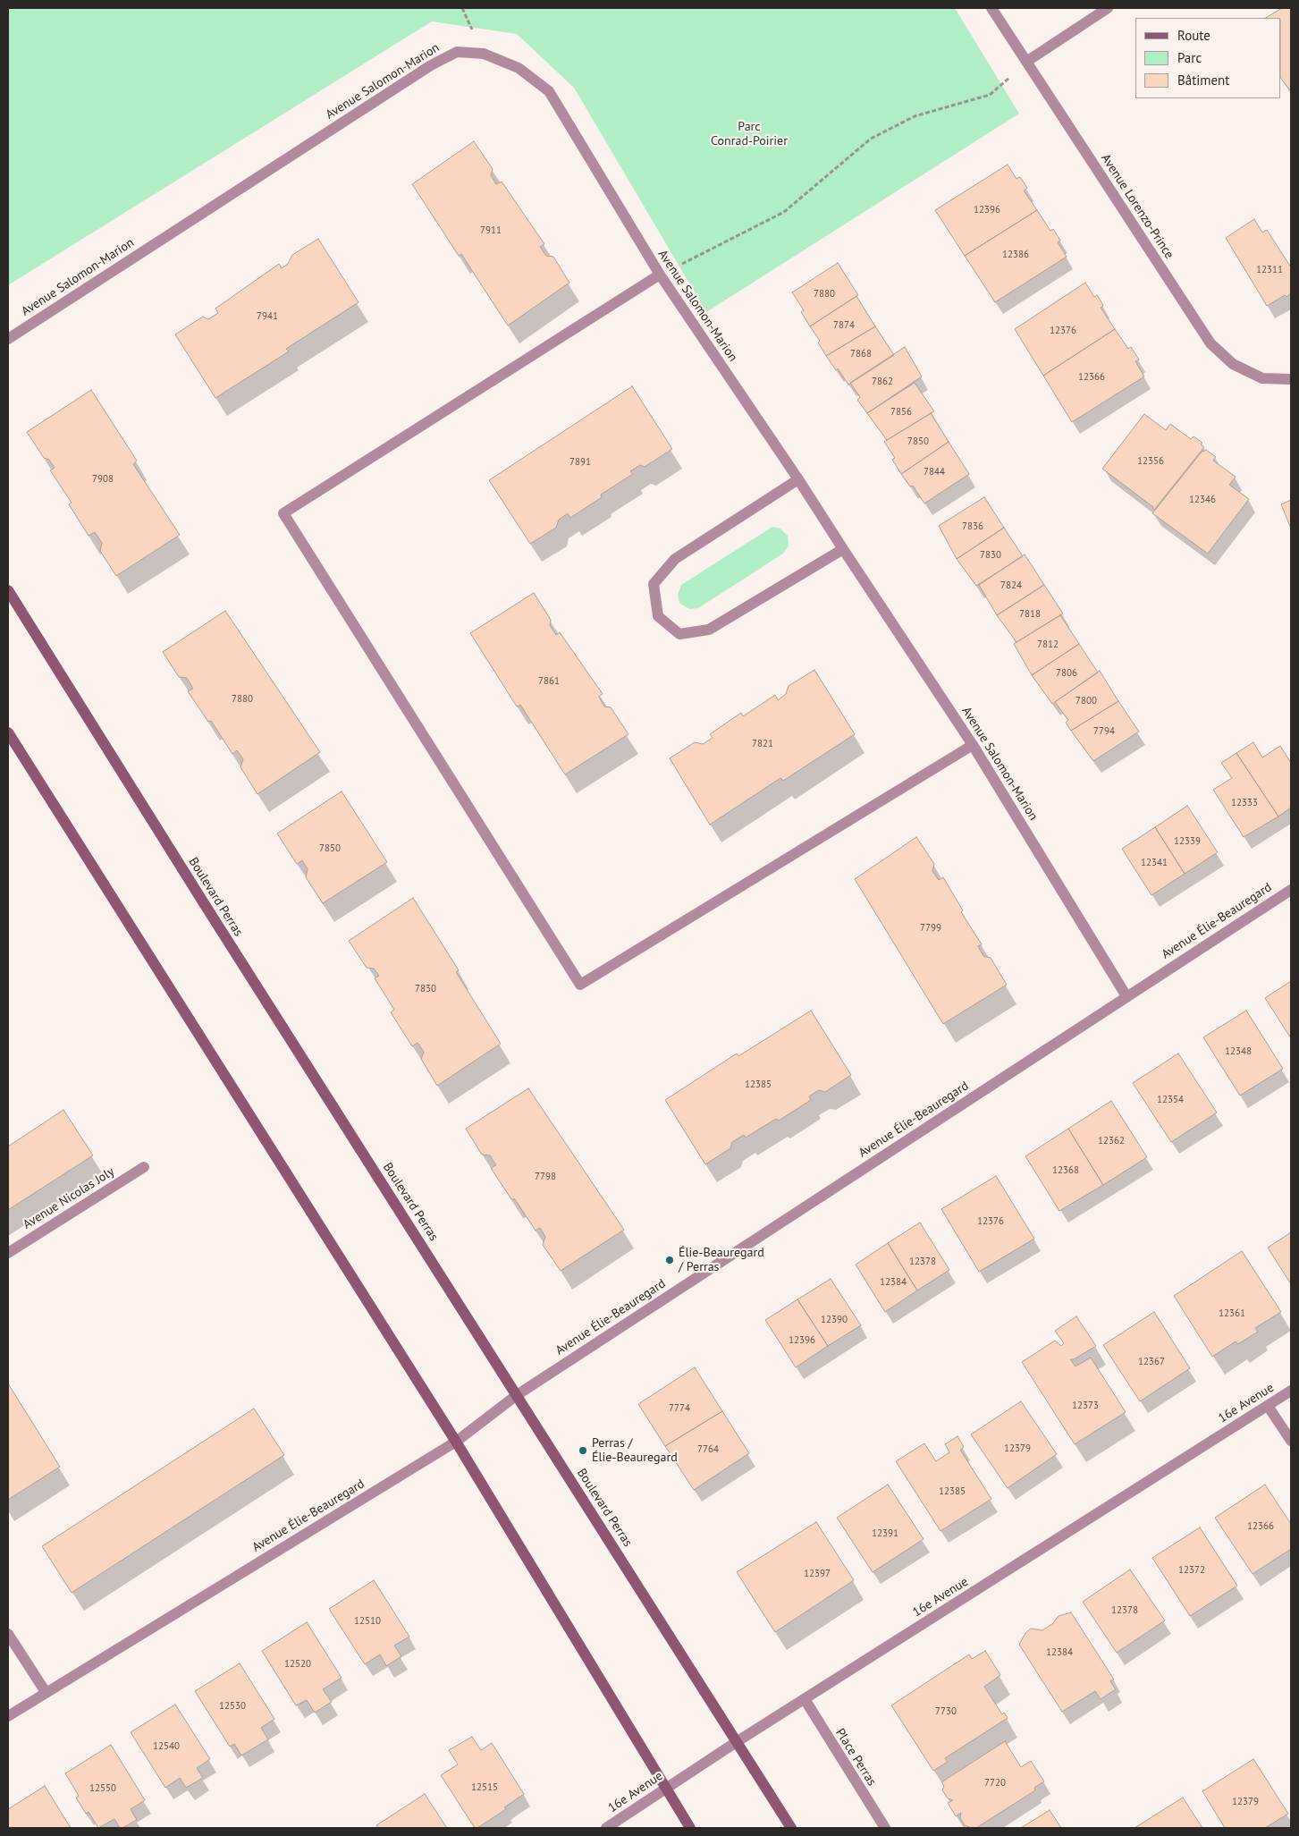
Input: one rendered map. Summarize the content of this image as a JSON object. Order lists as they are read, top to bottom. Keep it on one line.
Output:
{"streets":{"main road":["Boulevard Perras"],"street":["Avenue Salomon-Marion","Avenue Lorenzo-Prince","Avenue Élie-Beauregard","Avenue Nicolas Joly","16e Avenue","Place Perras"]},"crossings":[["Avenue Salomon-Marion","Avenue Élie-Beauregard"],["Boulevard Perras","Avenue Élie-Beauregard"],["Boulevard Perras","16e Avenue"],["16e Avenue","Place Perras"]],"parks":["Parc Conrad-Poirier"],"places":["Élie-Beauregard / Perras","Perras / Élie-Beauregard"],"house_numbers":["12396","7911","12386","12311","7880","7941","7874","12376","7868","12366","7862","7856","7850","12356","7891","7844","7908","12346","7836","7830","7824","7818","7812","7806","7861","7880","7800","7794","7821","12333","12339","7850","12341","7799","7830","12348","12385","12354","12362","12368","7798","12376","12378","12384","12361","12390","12396","12367","12373","7774","12379","7764","12385","12366","12391","12372","12397","12378","12510","12384","12520","12530","7730","12540","7720","12515","12550","12379"],"legend":["Route","Parc","Bâtiment"]}
